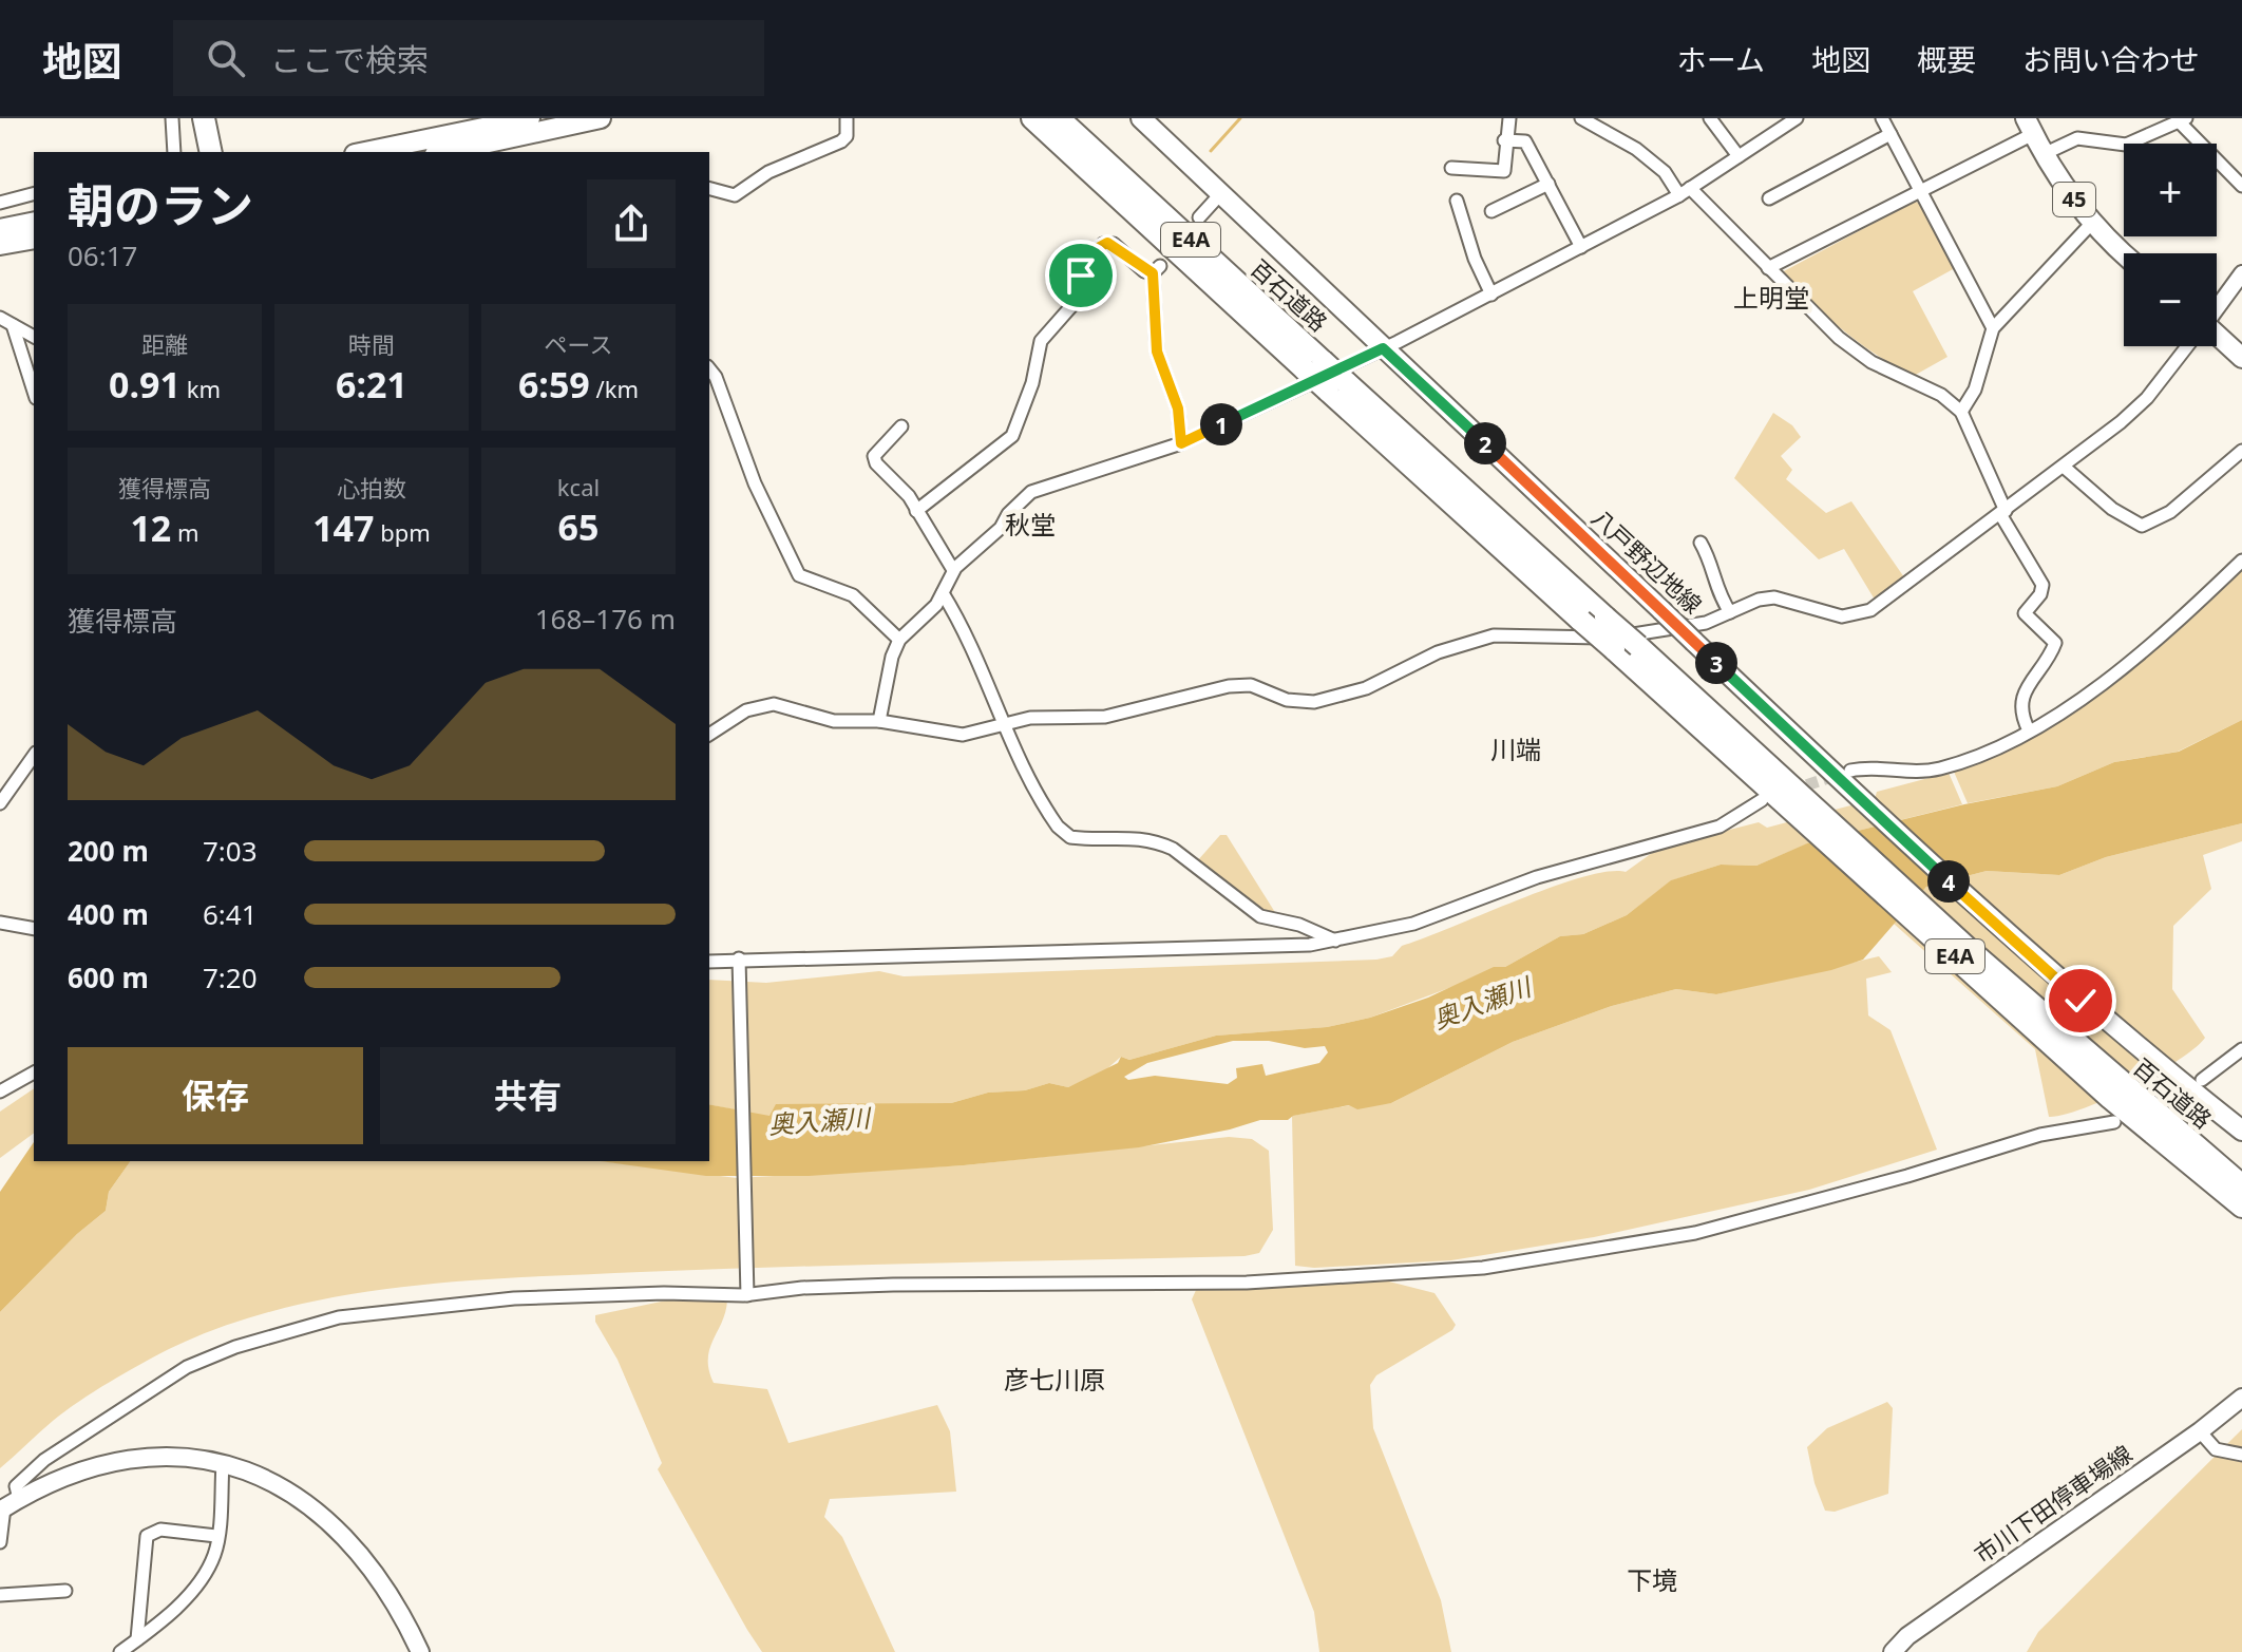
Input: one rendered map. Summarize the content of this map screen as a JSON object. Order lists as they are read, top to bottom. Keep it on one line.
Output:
{"streets":{"highway":["E4A","百石道路"],"main road":["45","八戸野辺地線","市川下田停車場線"]},"crossings":[["E4A","百石道路"]],"districts":["上明堂","秋堂","川端","彦七川原","下境"],"water":["奥入瀬川"],"page":{"header":"地図","search":"ここで検索","nav":["ホーム","地図","概要","お問い合わせ"],"map_buttons":["+","−"],"heading":["朝のラン","06:17"],"stats":[["距離","0.91 km"],["時間","6:21"],["ペース","6:59 /km"],["獲得標高","12 m"],["心拍数","147 bpm"],["kcal","65"]],"pins":["1","2","3","4"],"chart":["獲得標高","168–176 m"],"list":[{"name":"200 m","note":"7:03"},{"name":"400 m","note":"6:41"},{"name":"600 m","note":"7:20"}],"buttons":["保存","共有"]}}
